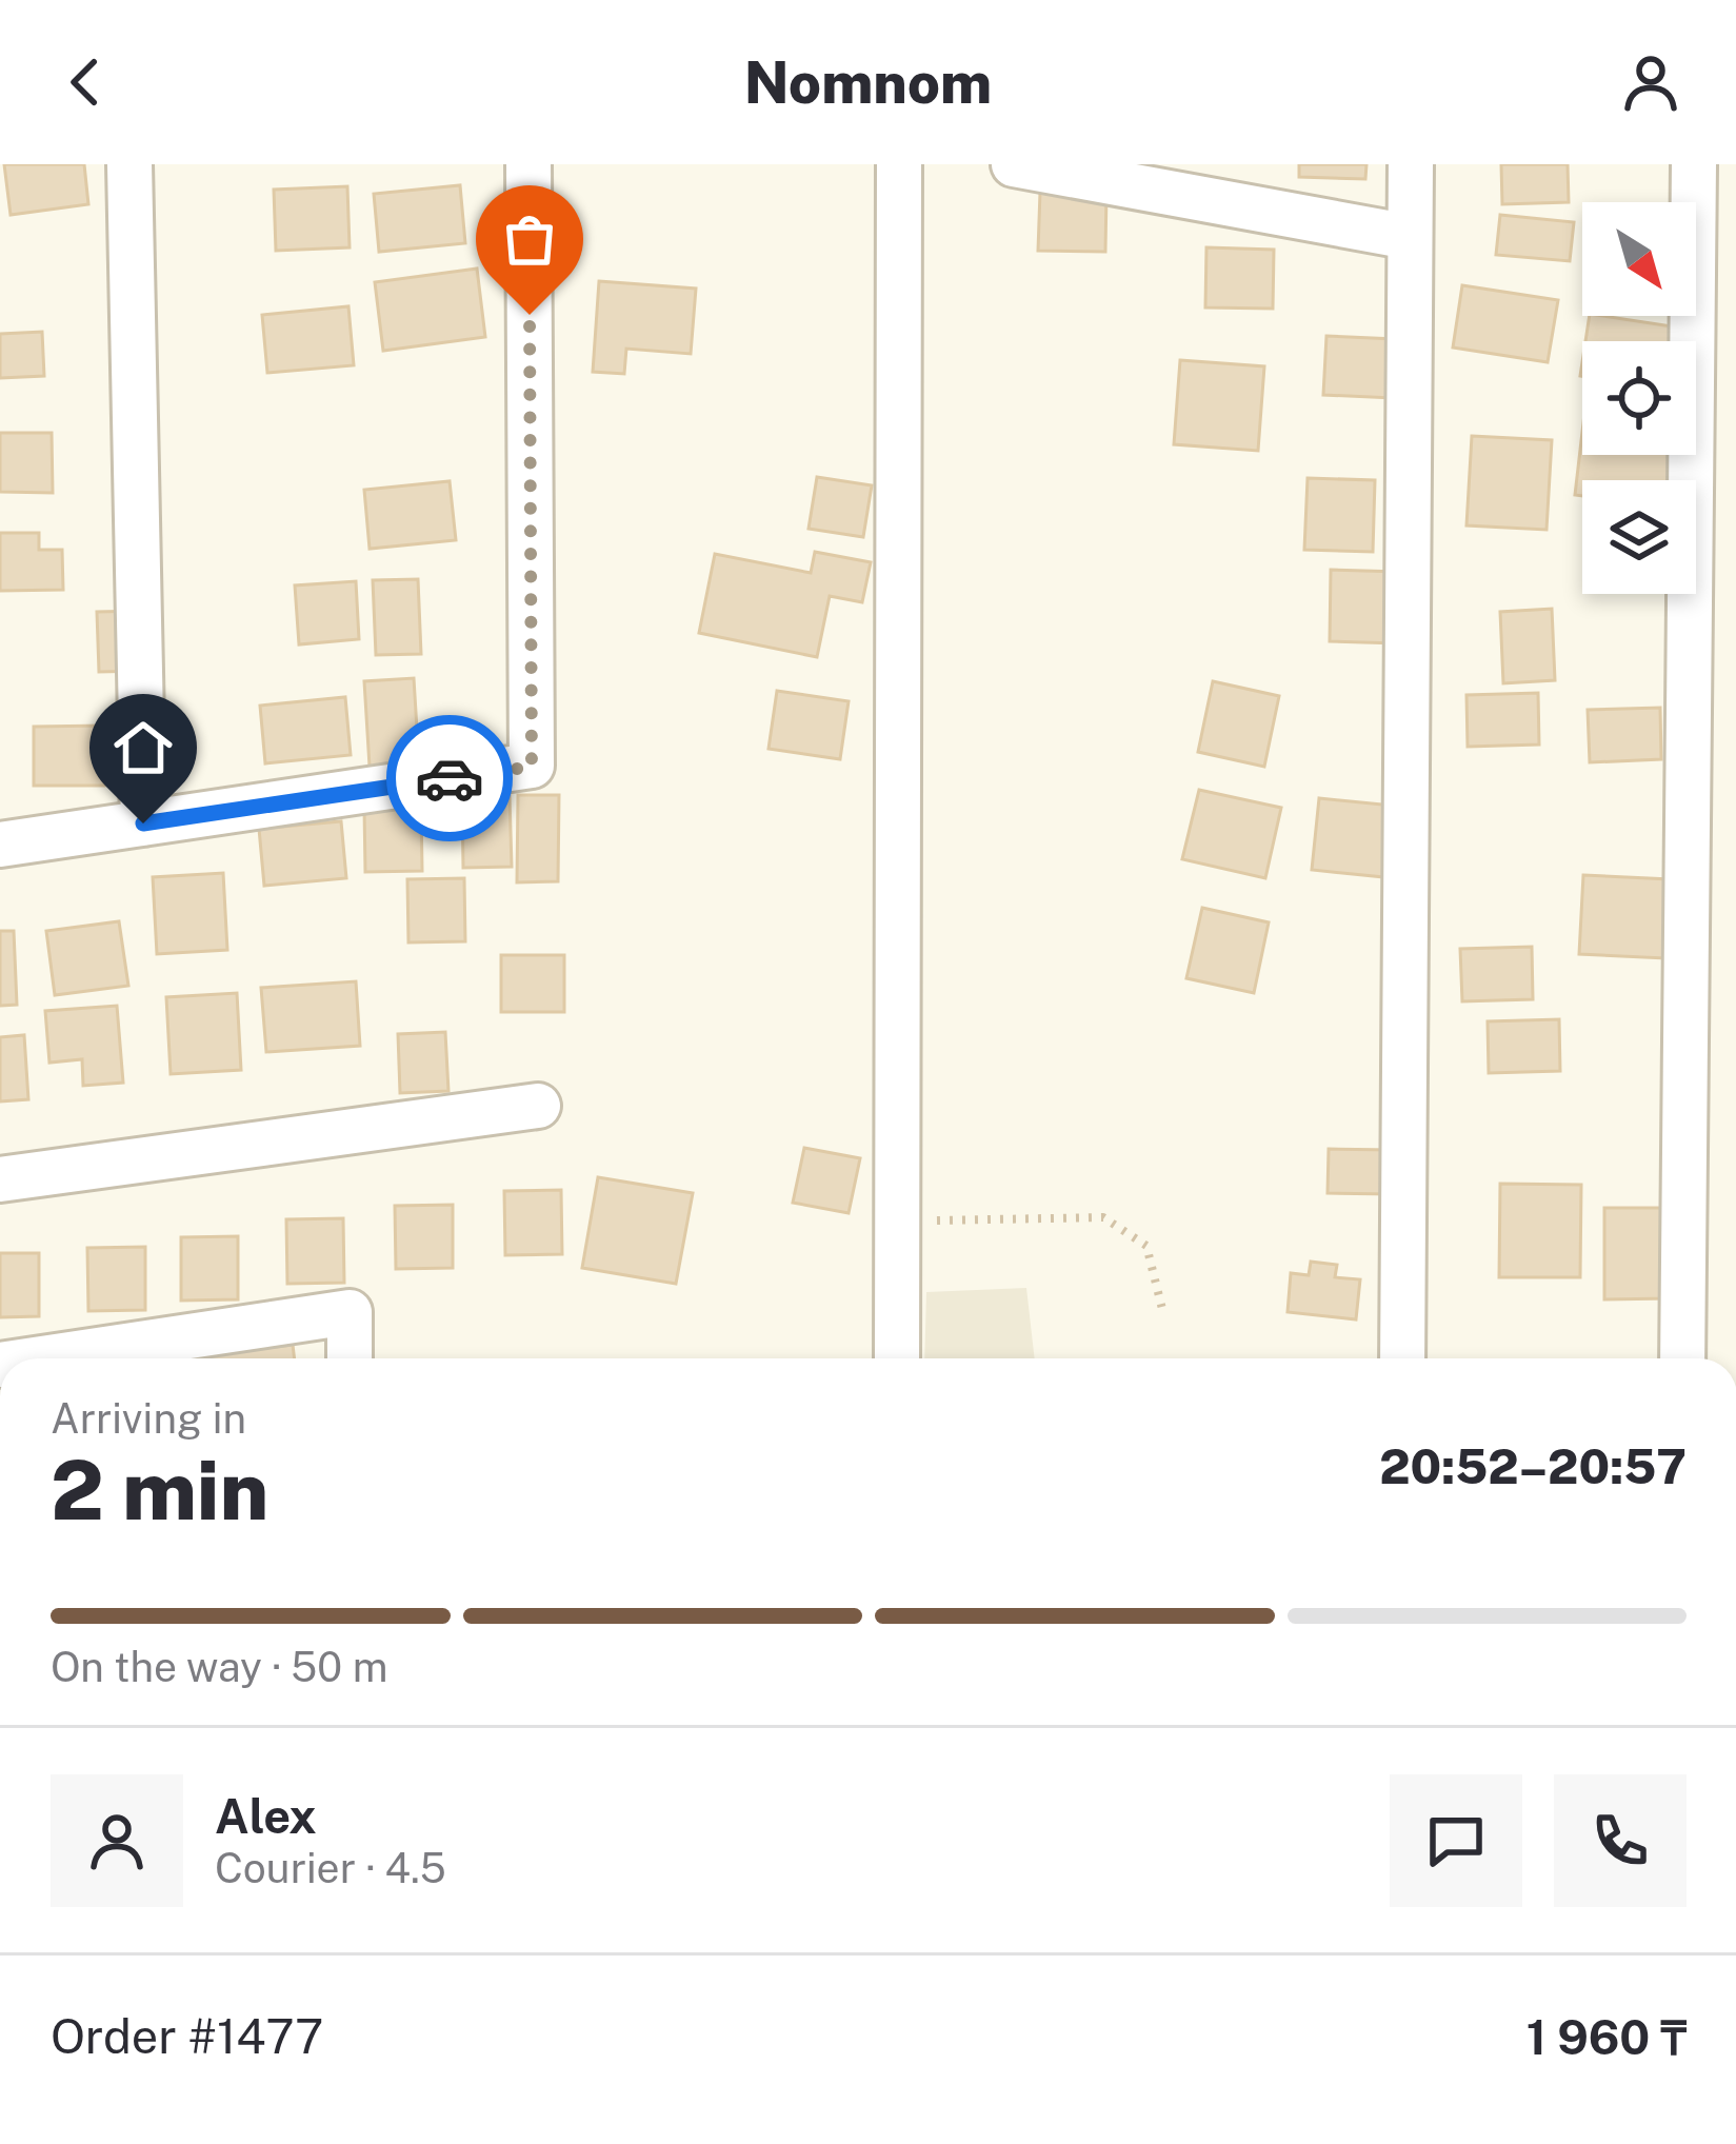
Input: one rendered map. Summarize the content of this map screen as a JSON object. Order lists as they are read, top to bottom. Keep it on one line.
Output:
{"north":"bottom right","page":{"header":"Nomnom","heading":["2 min","Arriving in","20:52–20:57"],"panel":["Alex","Courier · 4.5","Order #1477","1 960 ₸"],"bar":"On the way · 50 m"}}
